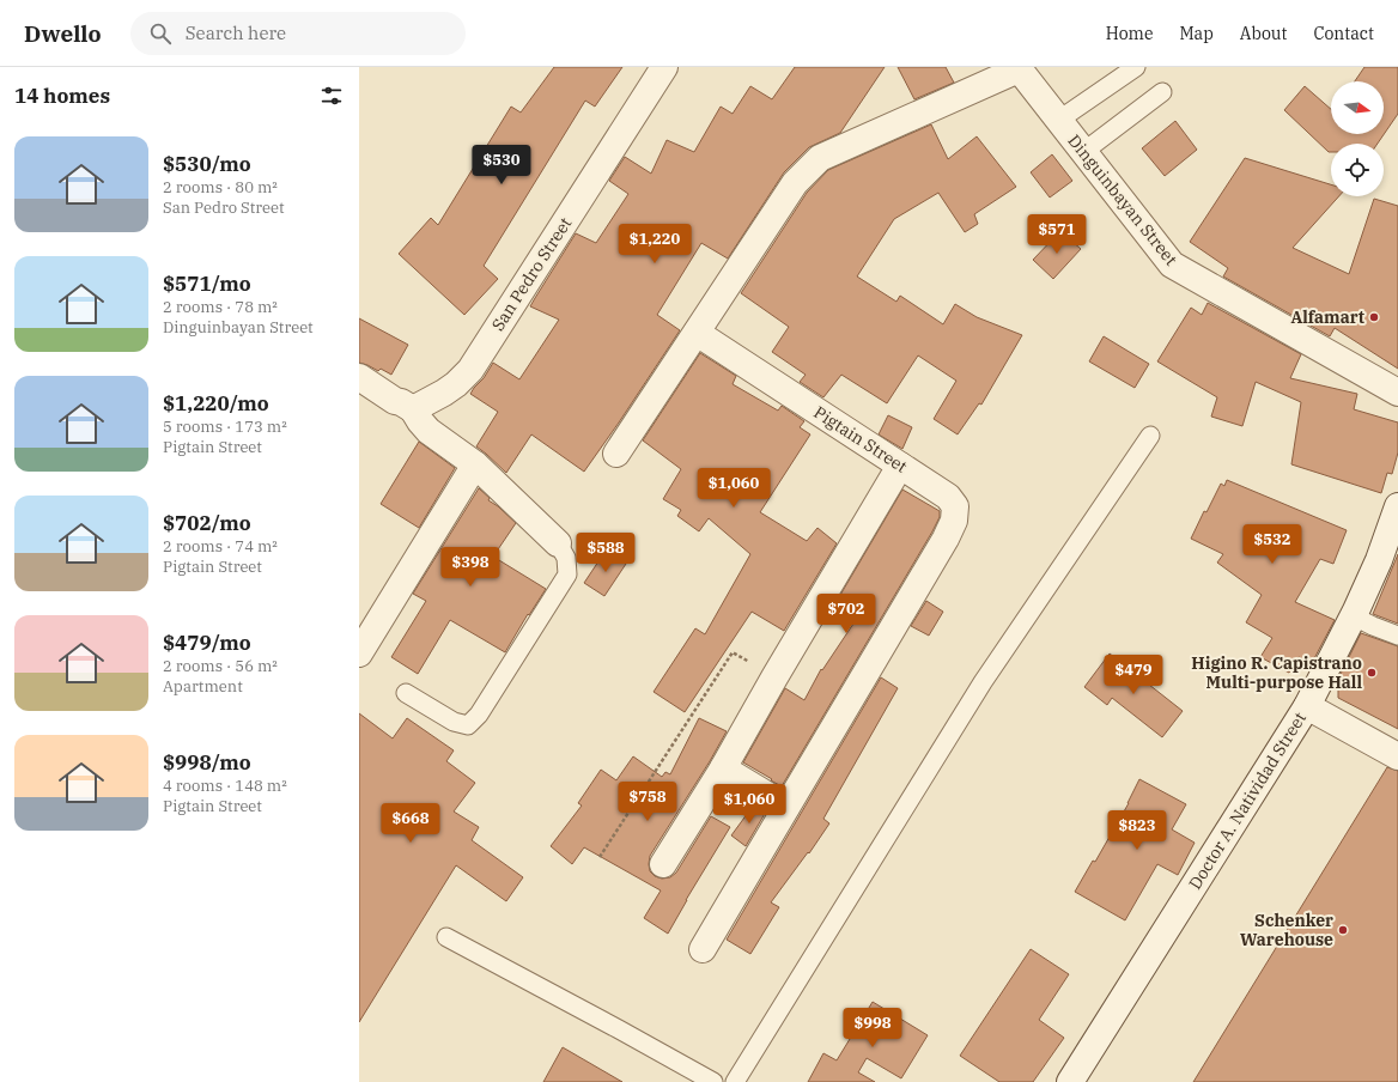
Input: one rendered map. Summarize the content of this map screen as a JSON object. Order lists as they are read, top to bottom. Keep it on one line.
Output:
{"streets":{"street":["Dinguinbayan Street","San Pedro Street","Pigtain Street","Doctor A. Natividad Street"]},"places":["Alfamart","Higino R. Capistrano Multi-purpose Hall","Schenker Warehouse"],"north":"right","page":{"header":"Dwello","search":"Search here","nav":["Home","Map","About","Contact"],"heading":"14 homes","list":[{"name":"$530/mo","note":"2 rooms · 80 m² · San Pedro Street"},{"name":"$571/mo","note":"2 rooms · 78 m² · Dinguinbayan Street"},{"name":"$1,220/mo","note":"5 rooms · 173 m² · Pigtain Street"},{"name":"$702/mo","note":"2 rooms · 74 m² · Pigtain Street"},{"name":"$479/mo","note":"2 rooms · 56 m² · Apartment"},{"name":"$998/mo","note":"4 rooms · 148 m² · Pigtain Street"}],"price":["$530","$571","$1,220","$1,060","$532","$588","$398","$702","$479","$758","$1,060","$668","$823","$998"]}}
